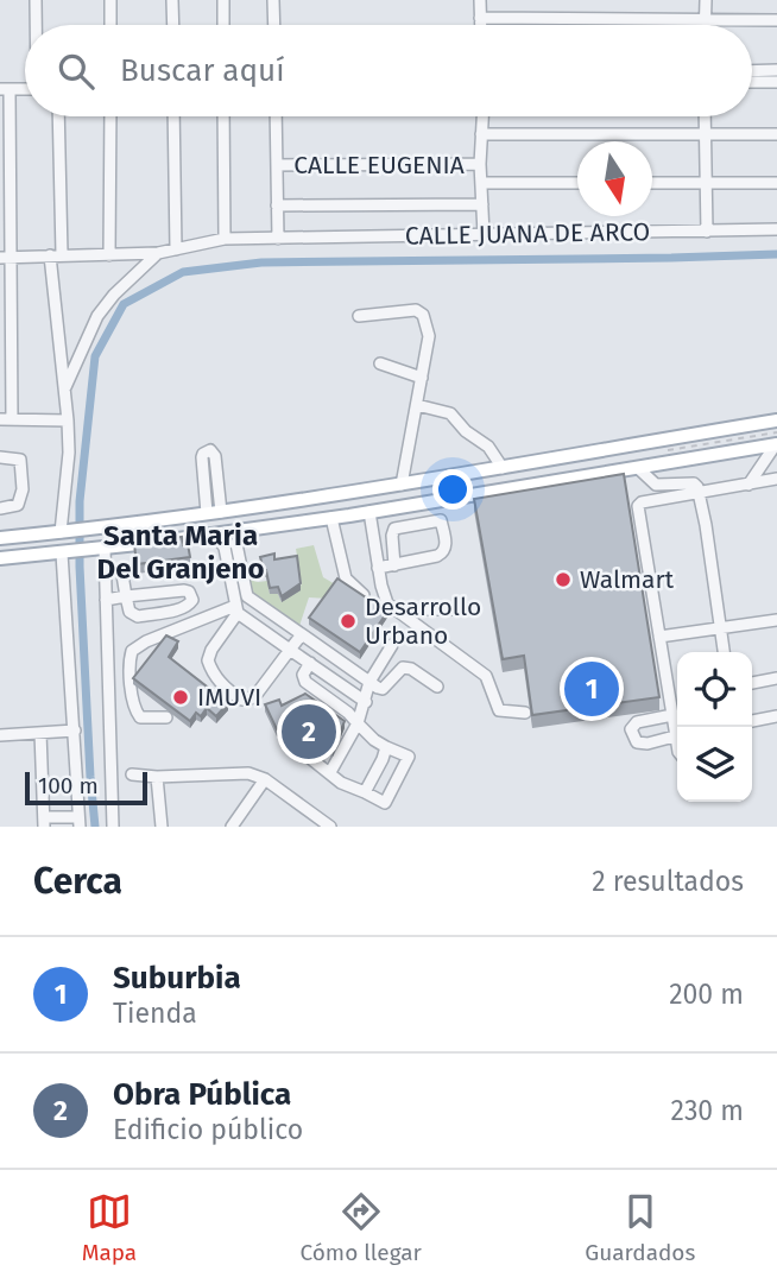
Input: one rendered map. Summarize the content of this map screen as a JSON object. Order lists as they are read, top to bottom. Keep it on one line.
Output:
{"streets":{"street":["CALLE EUGENIA","CALLE JUANA DE ARCO"]},"districts":["Santa Maria Del Granjeno"],"places":["Walmart","Desarrollo Urbano","IMUVI"],"scale_bar":"100 m","north":"bottom","page":{"search":"Buscar aquí","pins":["1","2"],"scale":"100 m","heading":["Cerca","2 resultados"],"list":[{"mark":"1","name":"Suburbia","note":"Tienda","value":"200 m"},{"mark":"2","name":"Obra Pública","note":"Edificio público","value":"230 m"}],"nav":["Mapa","Cómo llegar","Guardados"]}}
